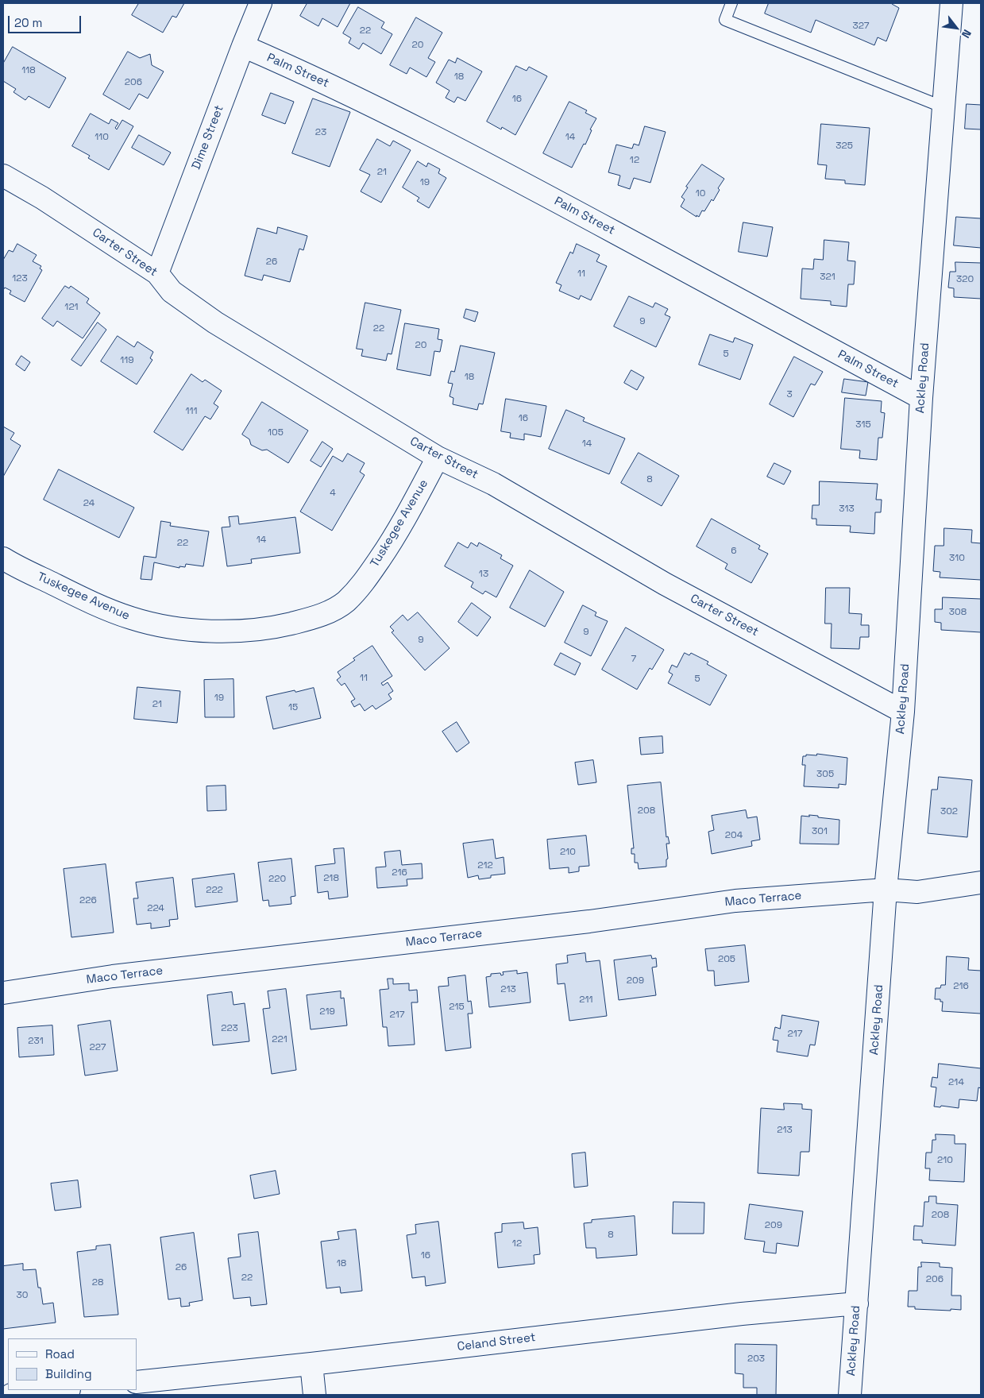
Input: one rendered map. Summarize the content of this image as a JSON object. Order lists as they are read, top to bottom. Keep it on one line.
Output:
{"streets":{"street":["Palm Street","Dime Street","Carter Street","Ackley Road","Tuskegee Avenue","Maco Terrace","Celand Street"]},"crossings":[["Palm Street","Dime Street"],["Palm Street","Ackley Road"],["Dime Street","Carter Street"],["Carter Street","Ackley Road"],["Carter Street","Tuskegee Avenue"],["Ackley Road","Maco Terrace"],["Ackley Road","Celand Street"]],"house_numbers":["327","22","20","118","18","206","16","23","110","14","325","12","21","19","10","26","11","321","123","320","121","9","22","20","5","119","18","3","111","16","315","105","14","8","4","24","313","14","22","6","310","13","308","9","9","7","11","5","19","21","15","305","208","302","301","204","210","212","216","218","220","222","226","224","205","209","216","213","211","215","219","217","223","217","221","231","227","214","213","210","208","209","8","12","16","18","26","22","206","28","30","203"],"legend":["Road","Building"],"scale_bar":"20 m","north":"bottom right"}
